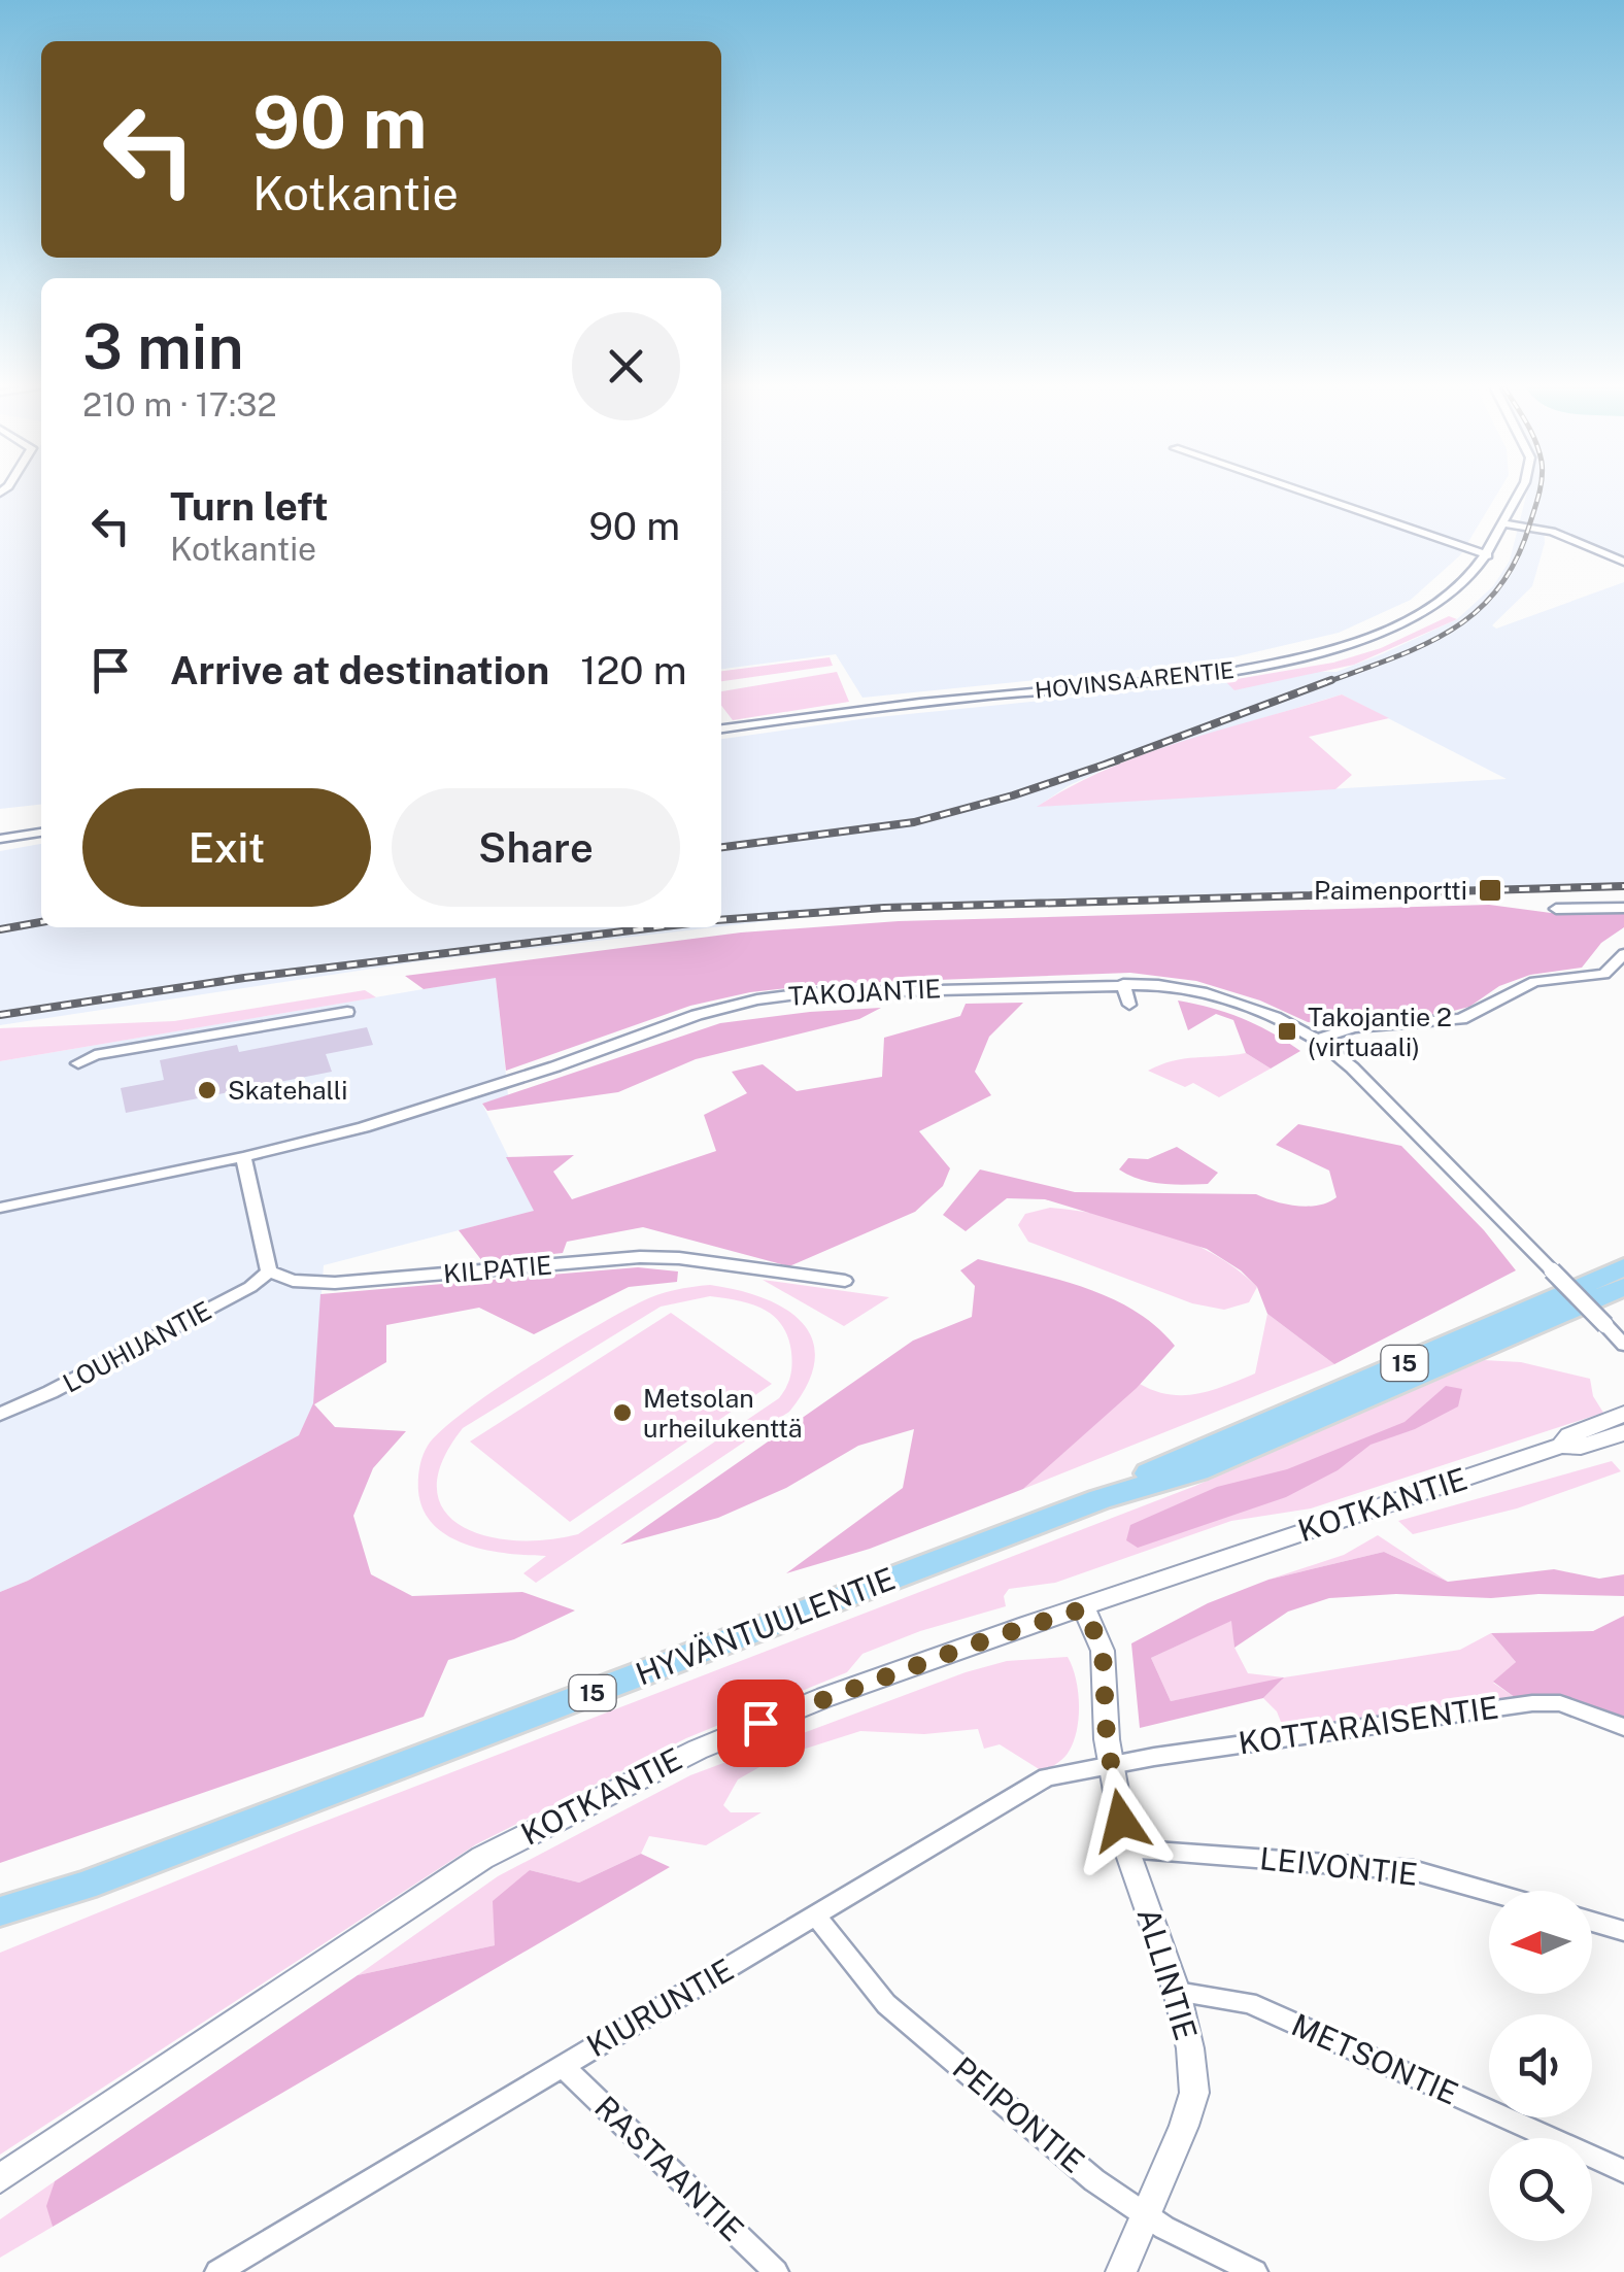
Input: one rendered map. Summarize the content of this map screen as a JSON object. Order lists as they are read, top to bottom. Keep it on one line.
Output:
{"streets":{"highway":["15","HYVÄNTUULENTIE"],"street":["HOVINSAARENTIE","TAKOJANTIE","KILPATIE","LOUHIJANTIE","KOTKANTIE","KOTTARAISENTIE","LEIVONTIE","ALLINTIE","KIURUNTIE","METSONTIE","PEIPONTIE","RASTAANTIE"]},"crossings":[["KILPATIE","LOUHIJANTIE"],["KOTKANTIE","ALLINTIE"],["KOTTARAISENTIE","ALLINTIE"],["KOTTARAISENTIE","KIURUNTIE"],["LEIVONTIE","ALLINTIE"],["ALLINTIE","KIURUNTIE"],["ALLINTIE","METSONTIE"],["ALLINTIE","PEIPONTIE"],["KIURUNTIE","PEIPONTIE"],["KIURUNTIE","RASTAANTIE"]],"places":{"transit":["Paimenportti","Takojantie 2 (virtuaali)"],"other":["Skatehalli","Metsolan urheilukenttä"]},"north":"left","page":{"turn":["90 m","Kotkantie"],"heading":["3 min","210 m · 17:32"],"list":[{"name":"Turn left","note":"Kotkantie","value":"90 m"},{"name":"Arrive at destination","value":"120 m"}],"buttons":["Exit","Share"]}}
